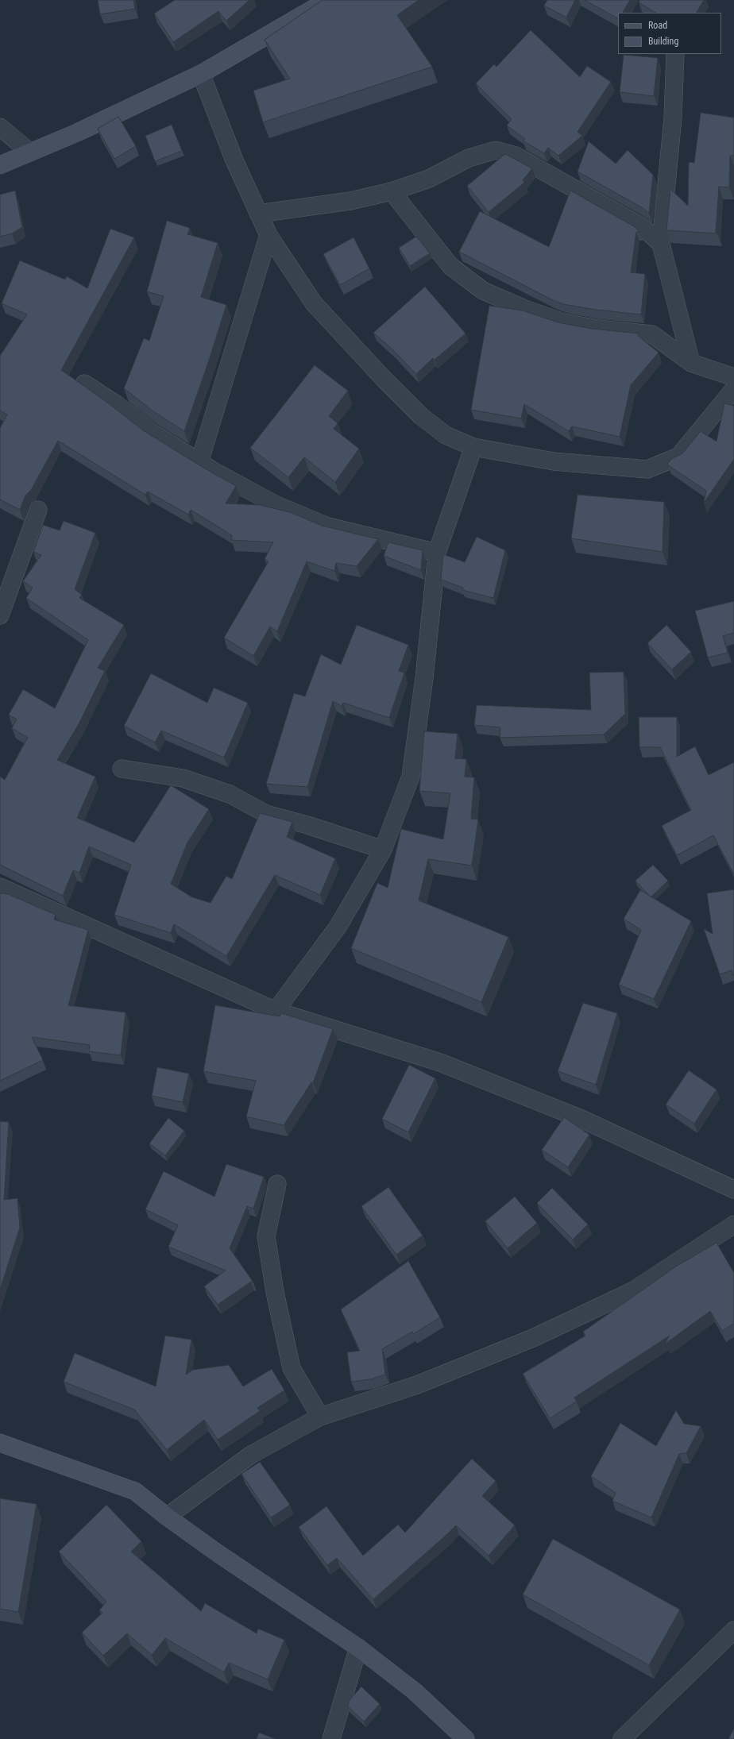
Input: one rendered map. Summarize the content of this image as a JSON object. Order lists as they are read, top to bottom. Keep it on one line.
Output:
{"legend":["Road","Building"]}
